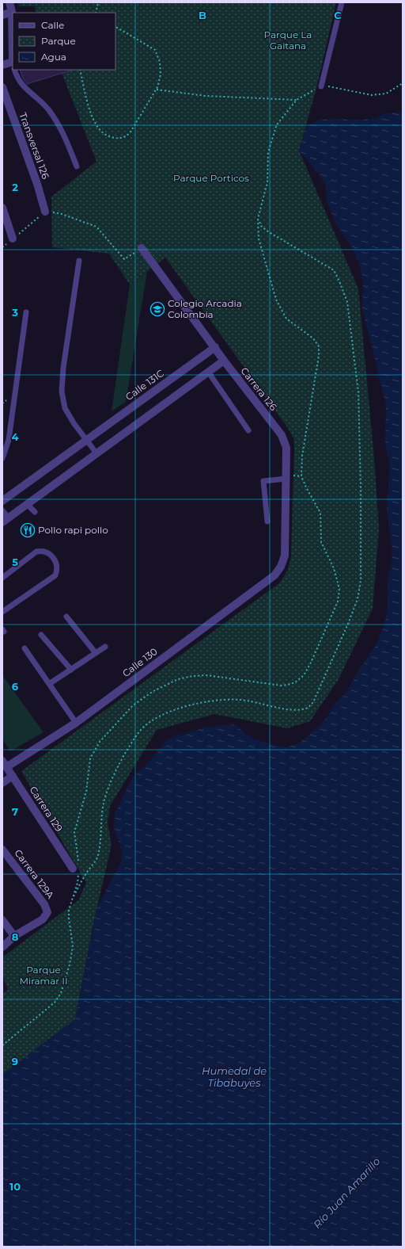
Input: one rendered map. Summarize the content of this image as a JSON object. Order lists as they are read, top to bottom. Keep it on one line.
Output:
{"streets":{"street":["Transversal 126","Calle 131C","Carrera 126","Calle 130","Carrera 129","Carrera 129A"]},"crossings":[["Calle 131C","Carrera 126"],["Carrera 126","Calle 130"],["Calle 130","Carrera 129"]],"water":["Humedal de Tibabuyes","Río Juan Amarillo"],"parks":["Parque La Gaitana","Parque Porticos","Parque Miramar II"],"places":{"school or university":["Colegio Arcadia Colombia"],"restaurant":["Pollo rapi pollo"]},"legend":["Calle","Parque","Agua"],"grid":{"columns":["B","C"],"rows":["2","3","4","5","6","7","8","9","10"]}}
